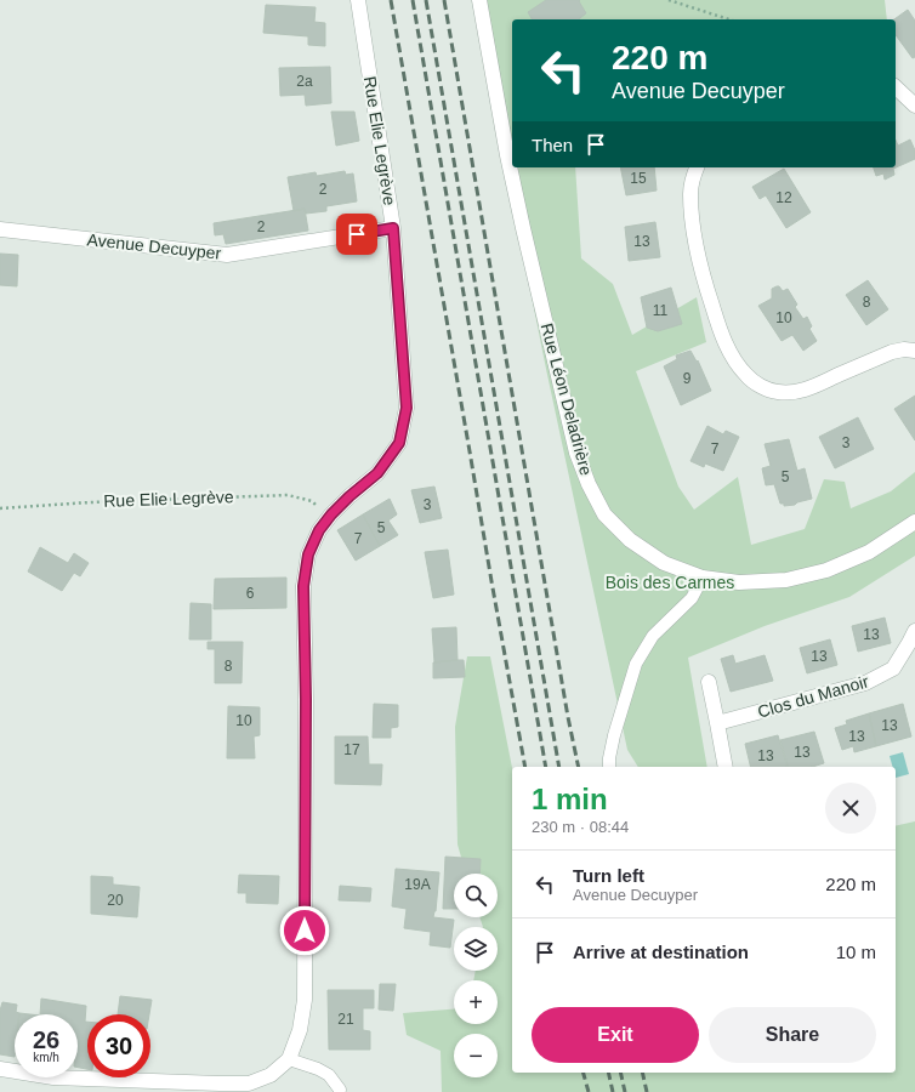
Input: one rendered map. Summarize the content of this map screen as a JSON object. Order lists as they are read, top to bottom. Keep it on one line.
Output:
{"streets":{"street":["Rue Elie Legrève","Avenue Decuyper","Rue Léon Deladrière","Clos du Manoir"]},"crossings":[["Rue Elie Legrève","Avenue Decuyper"]],"parks":["Bois des Carmes"],"house_numbers":["2a","15","2","12","2","13","8","11","10","9","3","7","5","3","5","7","6","13","13","8","10","13","13","17","13","13","19A","20","21"],"page":{"turn":["220 m","Avenue Decuyper"],"then":"Then","heading":["1 min","230 m · 08:44"],"list":[{"name":"Turn left","note":"Avenue Decuyper","value":"220 m"},{"name":"Arrive at destination","value":"10 m"}],"map_buttons":["+","−"],"buttons":["Exit","Share"],"speed":"26 km/h","limit":"30"}}
